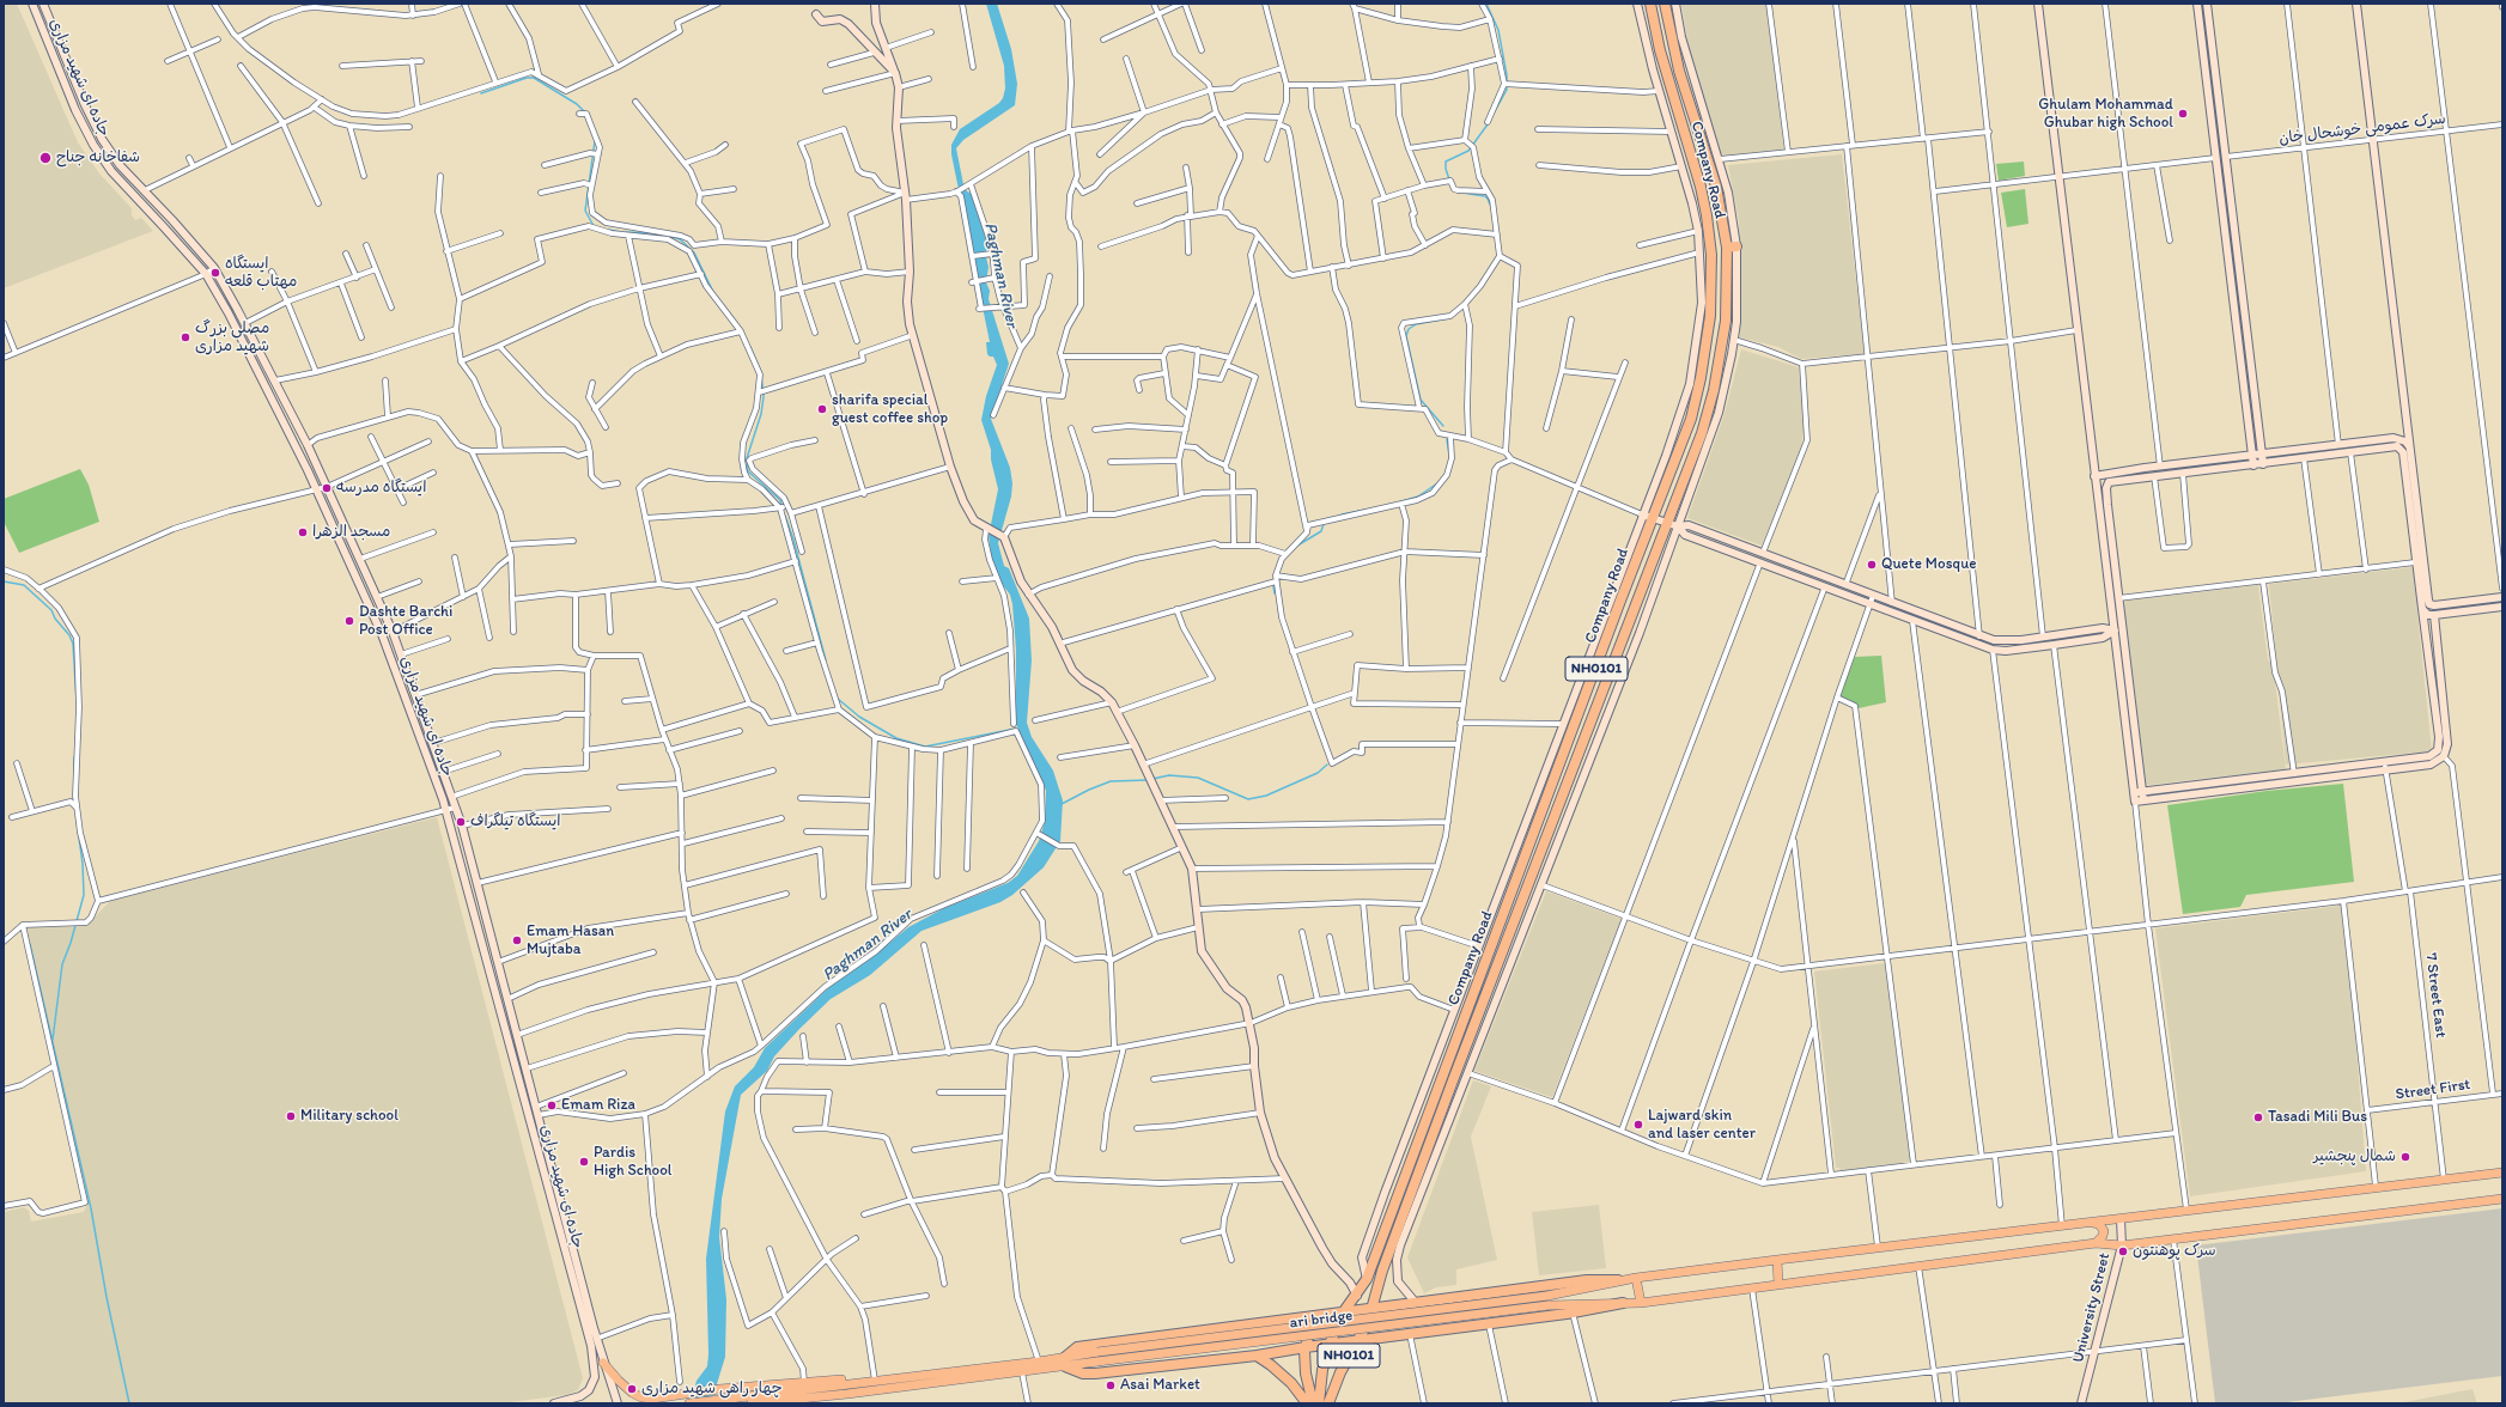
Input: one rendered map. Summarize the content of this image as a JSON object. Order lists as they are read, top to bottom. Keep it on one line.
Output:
{"streets":{"highway":["Company Road","NH0101"],"main road":["ari bridge"],"street":["جاده ای شهید مزاری","سرک عمومی خوشحال خان","7 Street East","Street First","University Street"]},"crossings":[["Company Road","NH0101"],["7 Street East","Street First"],["University Street","ari bridge"]],"water":["Paghman River"],"places":["Ghulam Mohammad Ghubar high School","شفاخانه جناح","ایستگاه مهتاب قلعه","مصلی بزرگ شهید مزاری","sharifa special guest coffee shop","ایستگاه مدرسه","مسجد الزهرا","Quete Mosque","Dashte Barchi Post Office","ایستگاه تیلگراف","Emam Hasan Mujtaba","Emam Riza","Military school","Tasadi Mili Bus","Lajward skin and laser center","شمال پنجشیر","Pardis High School","سرک پوهنتون","Asai Market","چهار راهی شهید مزاری"]}
